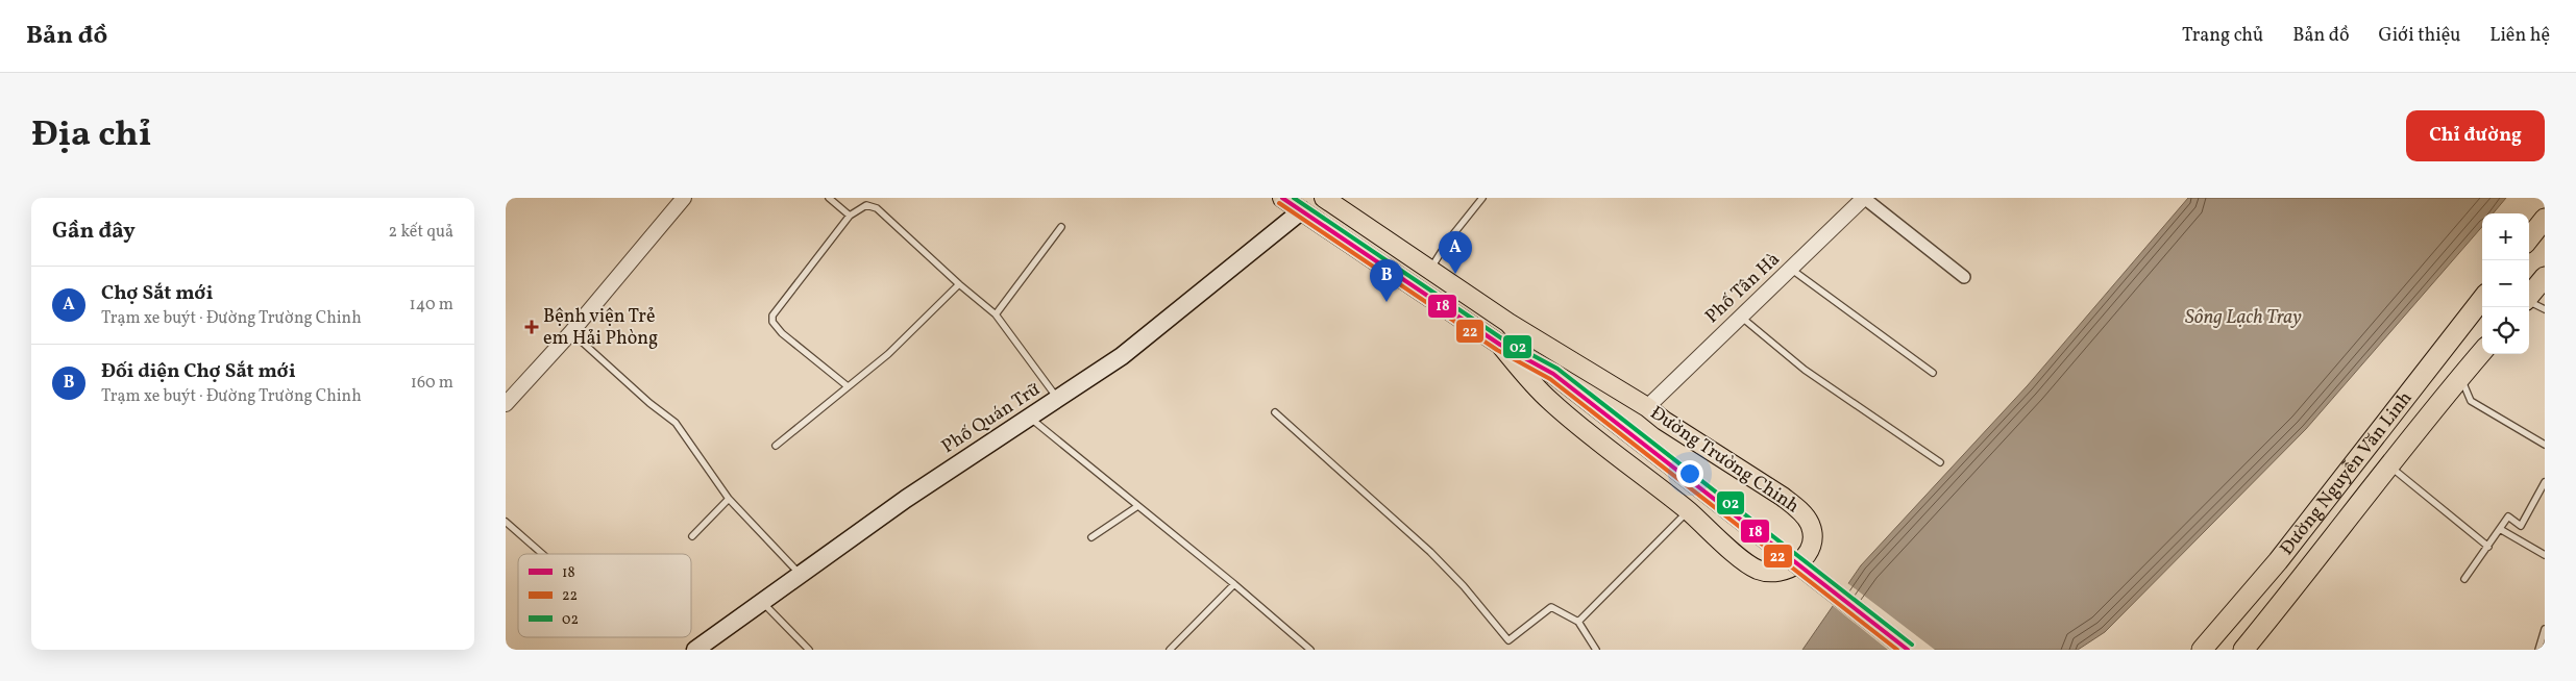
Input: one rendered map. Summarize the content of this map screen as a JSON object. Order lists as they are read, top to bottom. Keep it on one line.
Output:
{"streets":{"highway":["Đường Nguyễn Văn Linh"],"main road":["Phố Quán Trữ","Đường Trường Chinh"],"street":["Phố Tân Hà"]},"crossings":[["Phố Tân Hà","Đường Trường Chinh"],["Phố Quán Trữ","Đường Trường Chinh"]],"water":["Sông Lạch Tray"],"places":{"health":["Bệnh viện Trẻ em Hải Phòng"]},"lines":["transit line 18","transit line 02","transit line 22"],"legend":["18","22","02"],"page":{"header":"Bản đồ","nav":["Trang chủ","Bản đồ","Giới thiệu","Liên hệ"],"title":"Địa chỉ","buttons":"Chỉ đường","heading":["Gần đây","2 kết quả"],"map_buttons":["+","−"],"pins":["A","B"],"list":[{"mark":"A","name":"Chợ Sắt mới","note":"Trạm xe buýt · Đường Trường Chinh","value":"140 m"},{"mark":"B","name":"Đối diện Chợ Sắt mới","note":"Trạm xe buýt · Đường Trường Chinh","value":"160 m"}]}}
